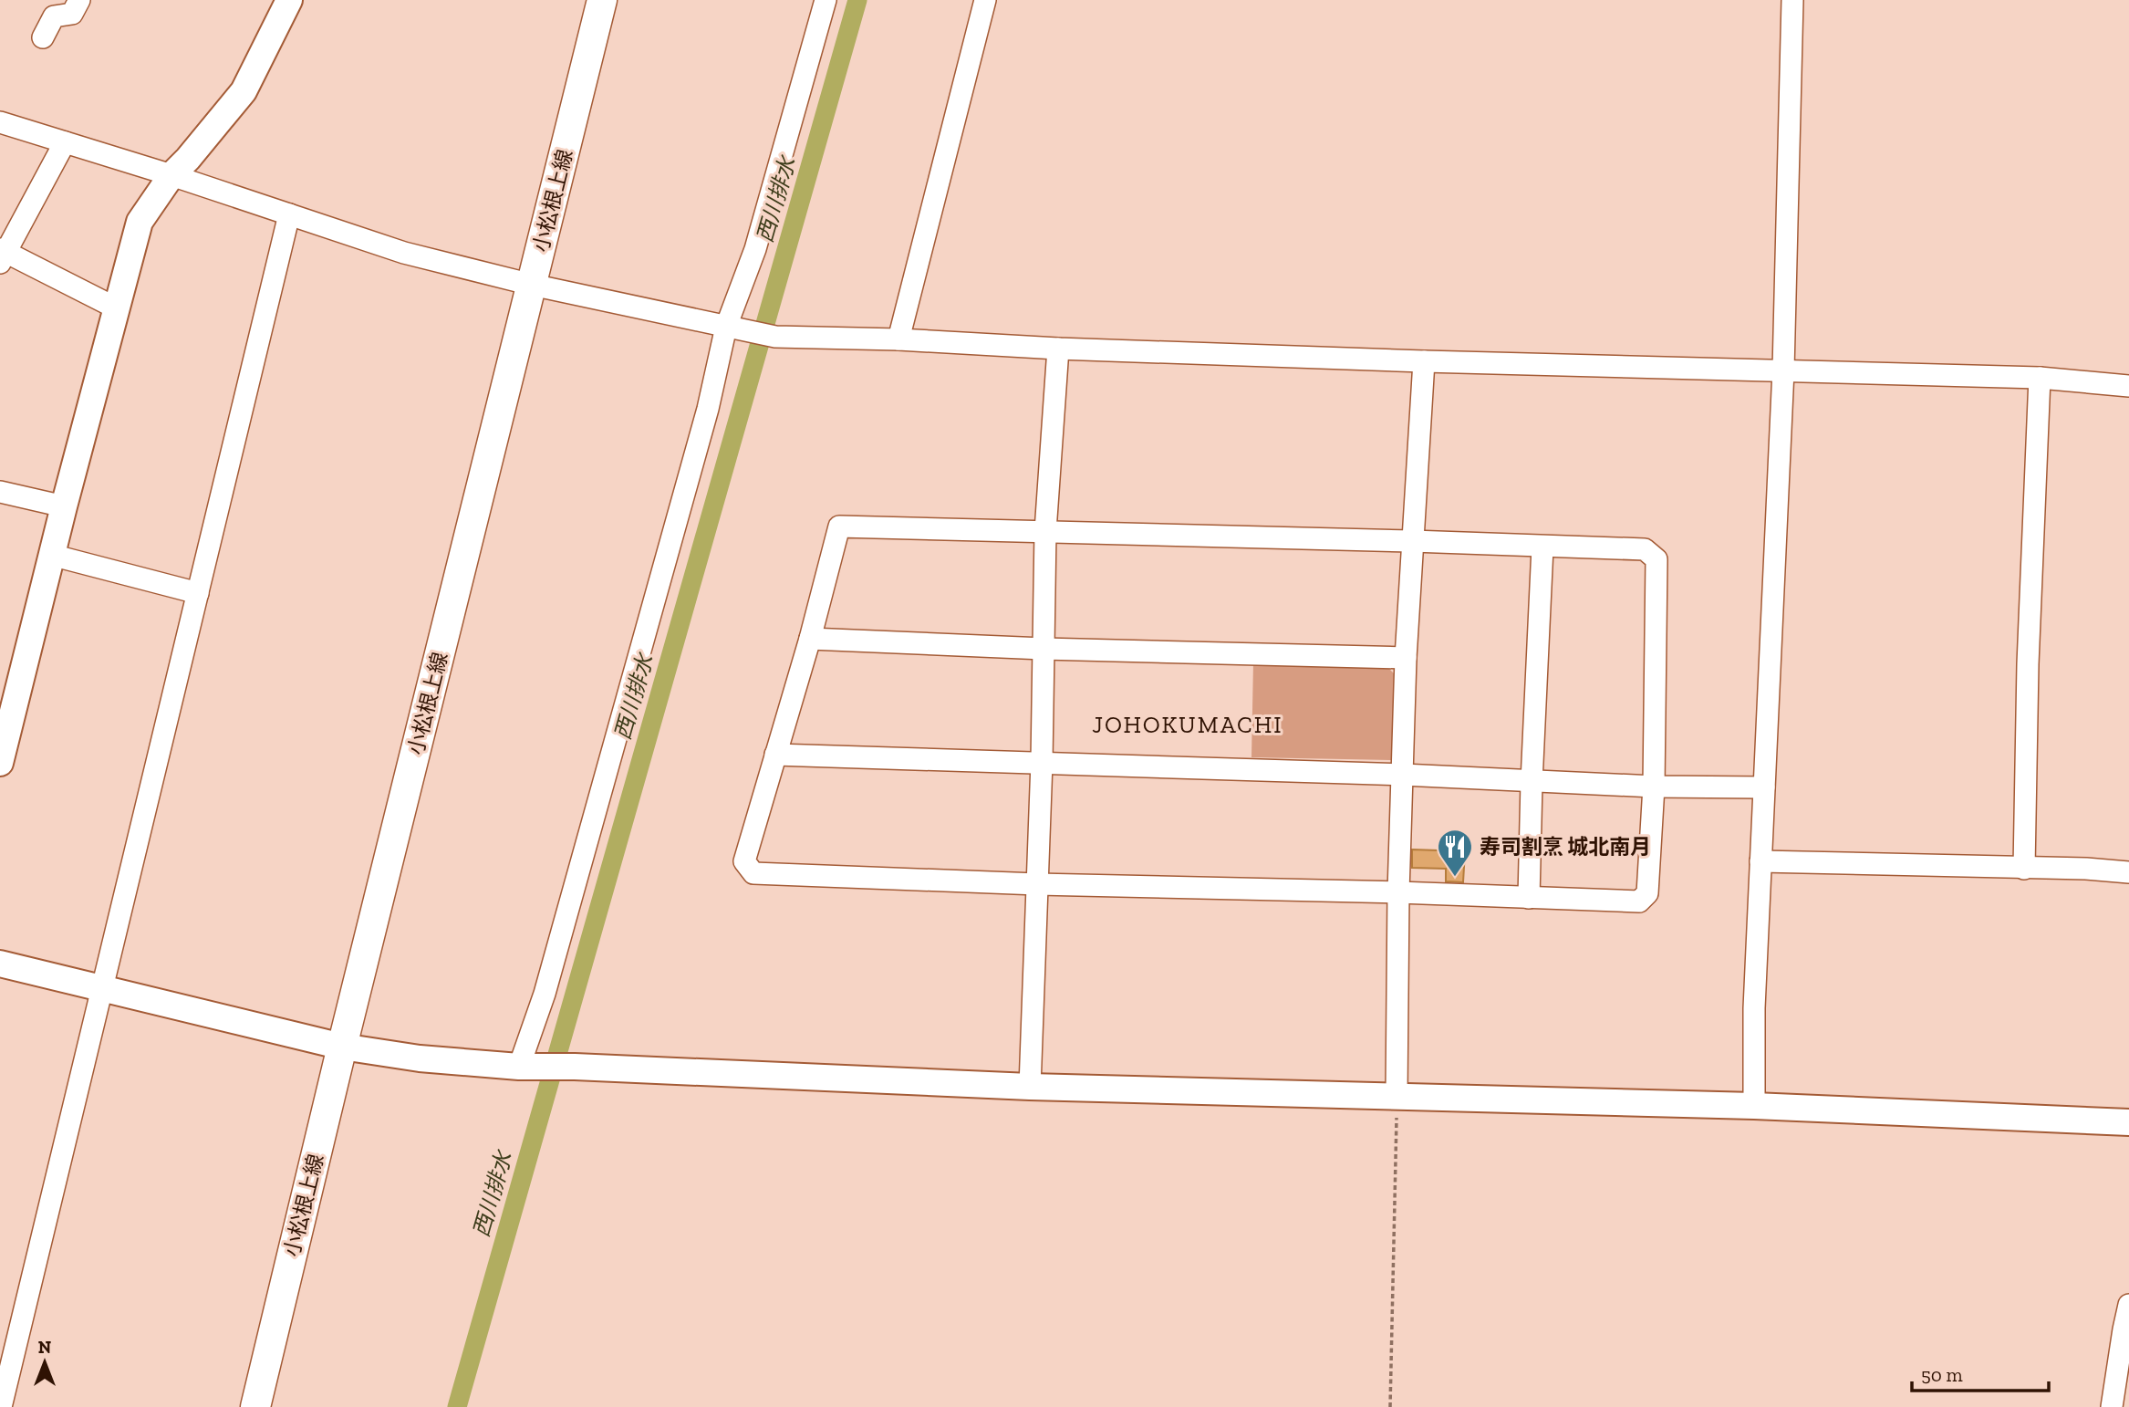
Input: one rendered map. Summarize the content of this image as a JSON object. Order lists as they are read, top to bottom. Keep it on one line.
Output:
{"streets":{"main road":["小松根上線"]},"districts":["JOHOKUMACHI"],"water":["西川排水"],"places":{"restaurant":["寿司割烹 城北南月"]},"scale_bar":"50 m","north":"top"}
